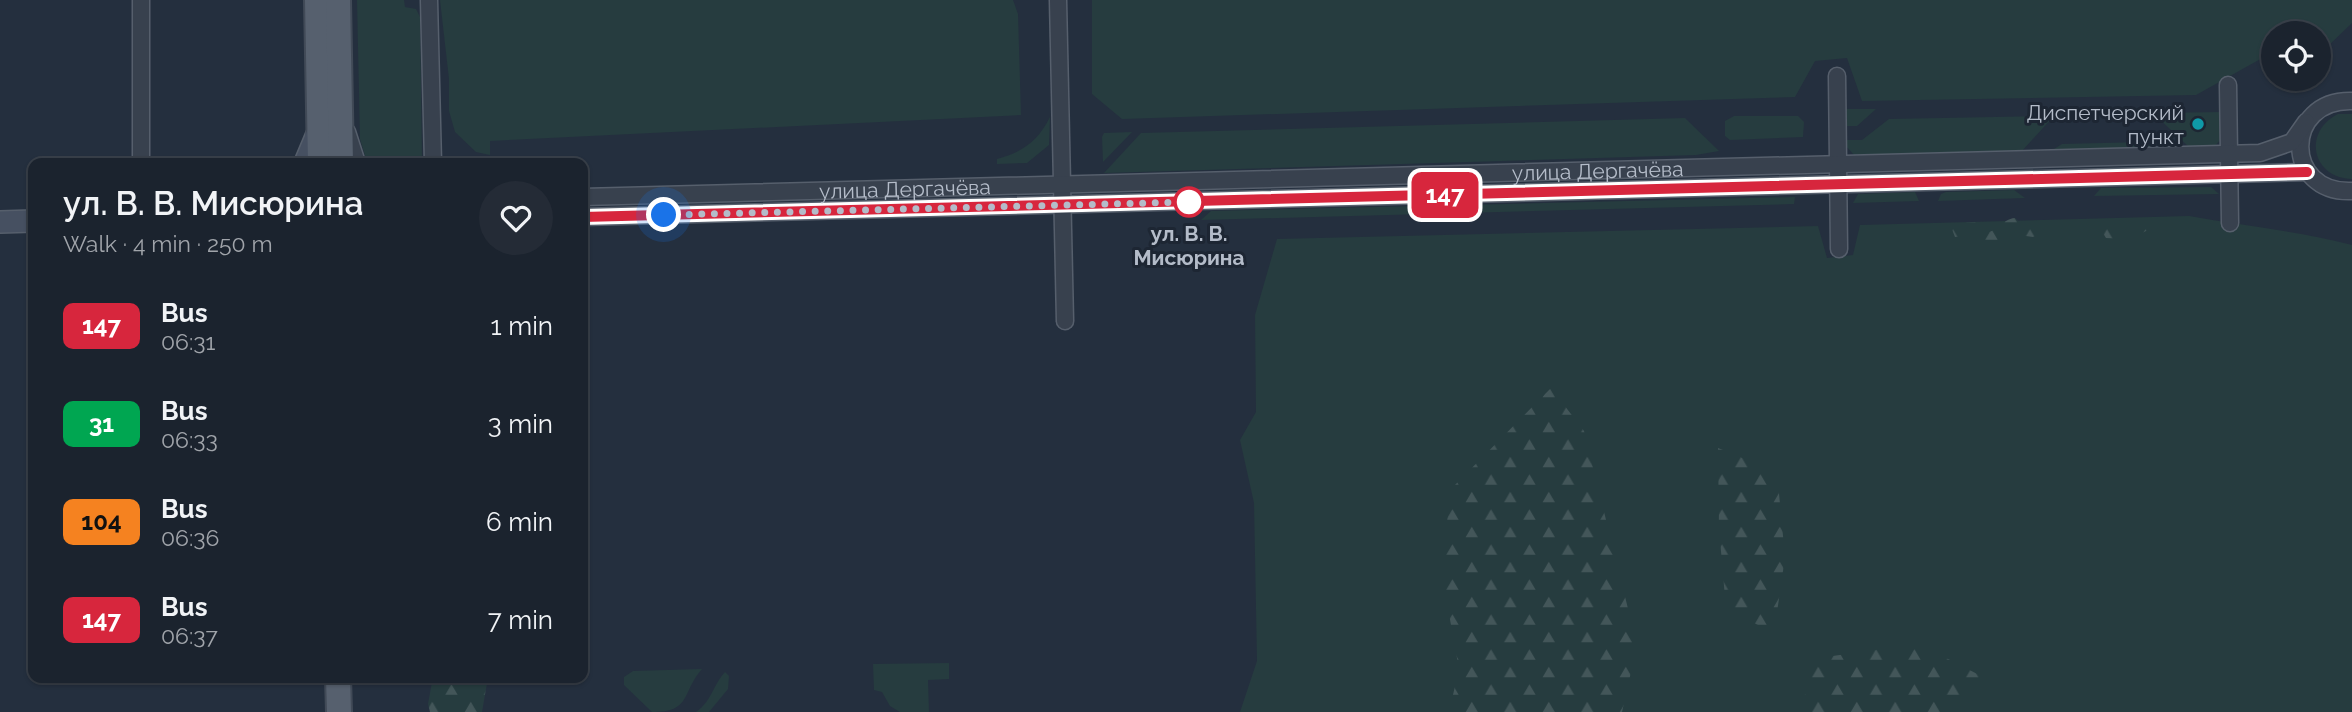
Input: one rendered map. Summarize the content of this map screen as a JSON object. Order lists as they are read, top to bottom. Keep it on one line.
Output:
{"streets":{"street":["улица Дергачёва"]},"places":["Диспетчерский пункт","ул. В. В. Мисюрина"],"lines":["bus line 147"],"page":{"on_map":"147","heading":["ул. В. В. Мисюрина","Walk · 4 min · 250 m"],"list":[{"mark":"147","name":"Bus","note":"06:31","value":"1 min"},{"mark":"31","name":"Bus","note":"06:33","value":"3 min"},{"mark":"104","name":"Bus","note":"06:36","value":"6 min"},{"mark":"147","name":"Bus","note":"06:37","value":"7 min"}]}}
